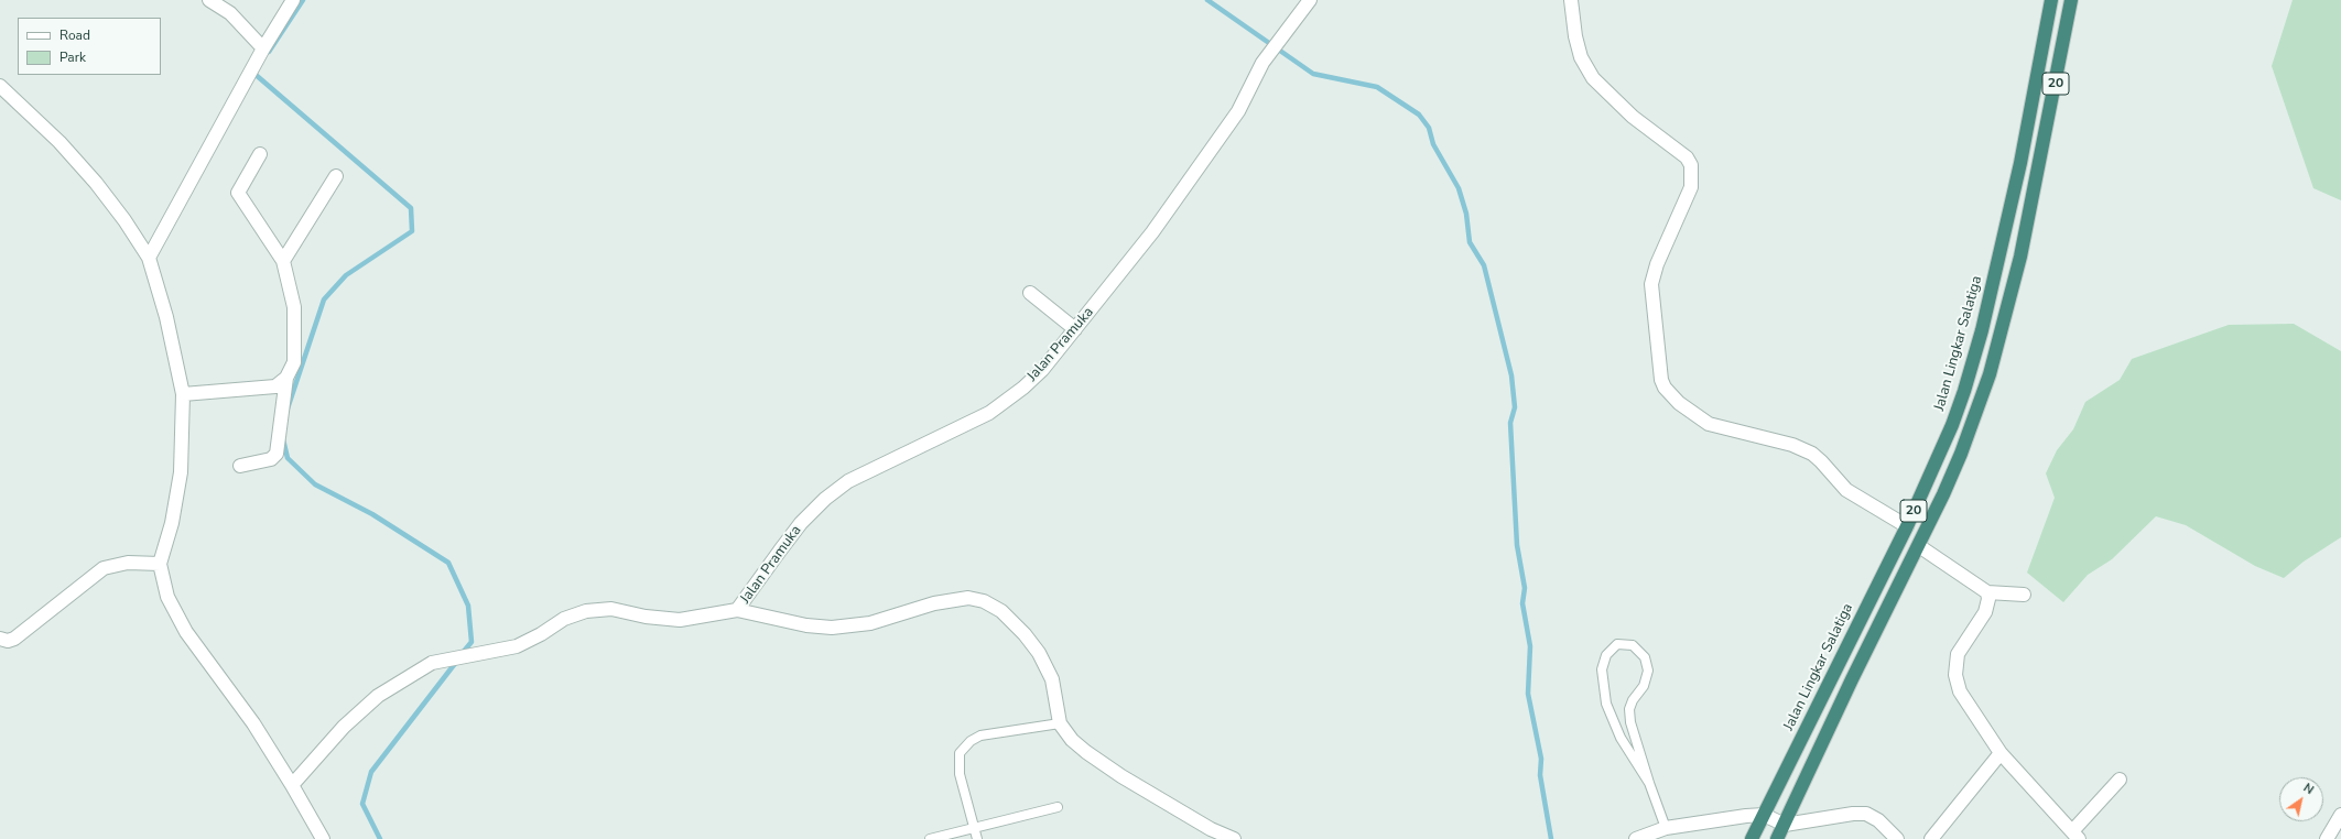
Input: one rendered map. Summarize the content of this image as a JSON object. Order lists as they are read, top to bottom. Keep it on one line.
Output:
{"streets":{"highway":["20","Jalan Lingkar Salatiga"],"street":["Jalan Pramuka"]},"legend":["Road","Park"],"north":"top right"}
